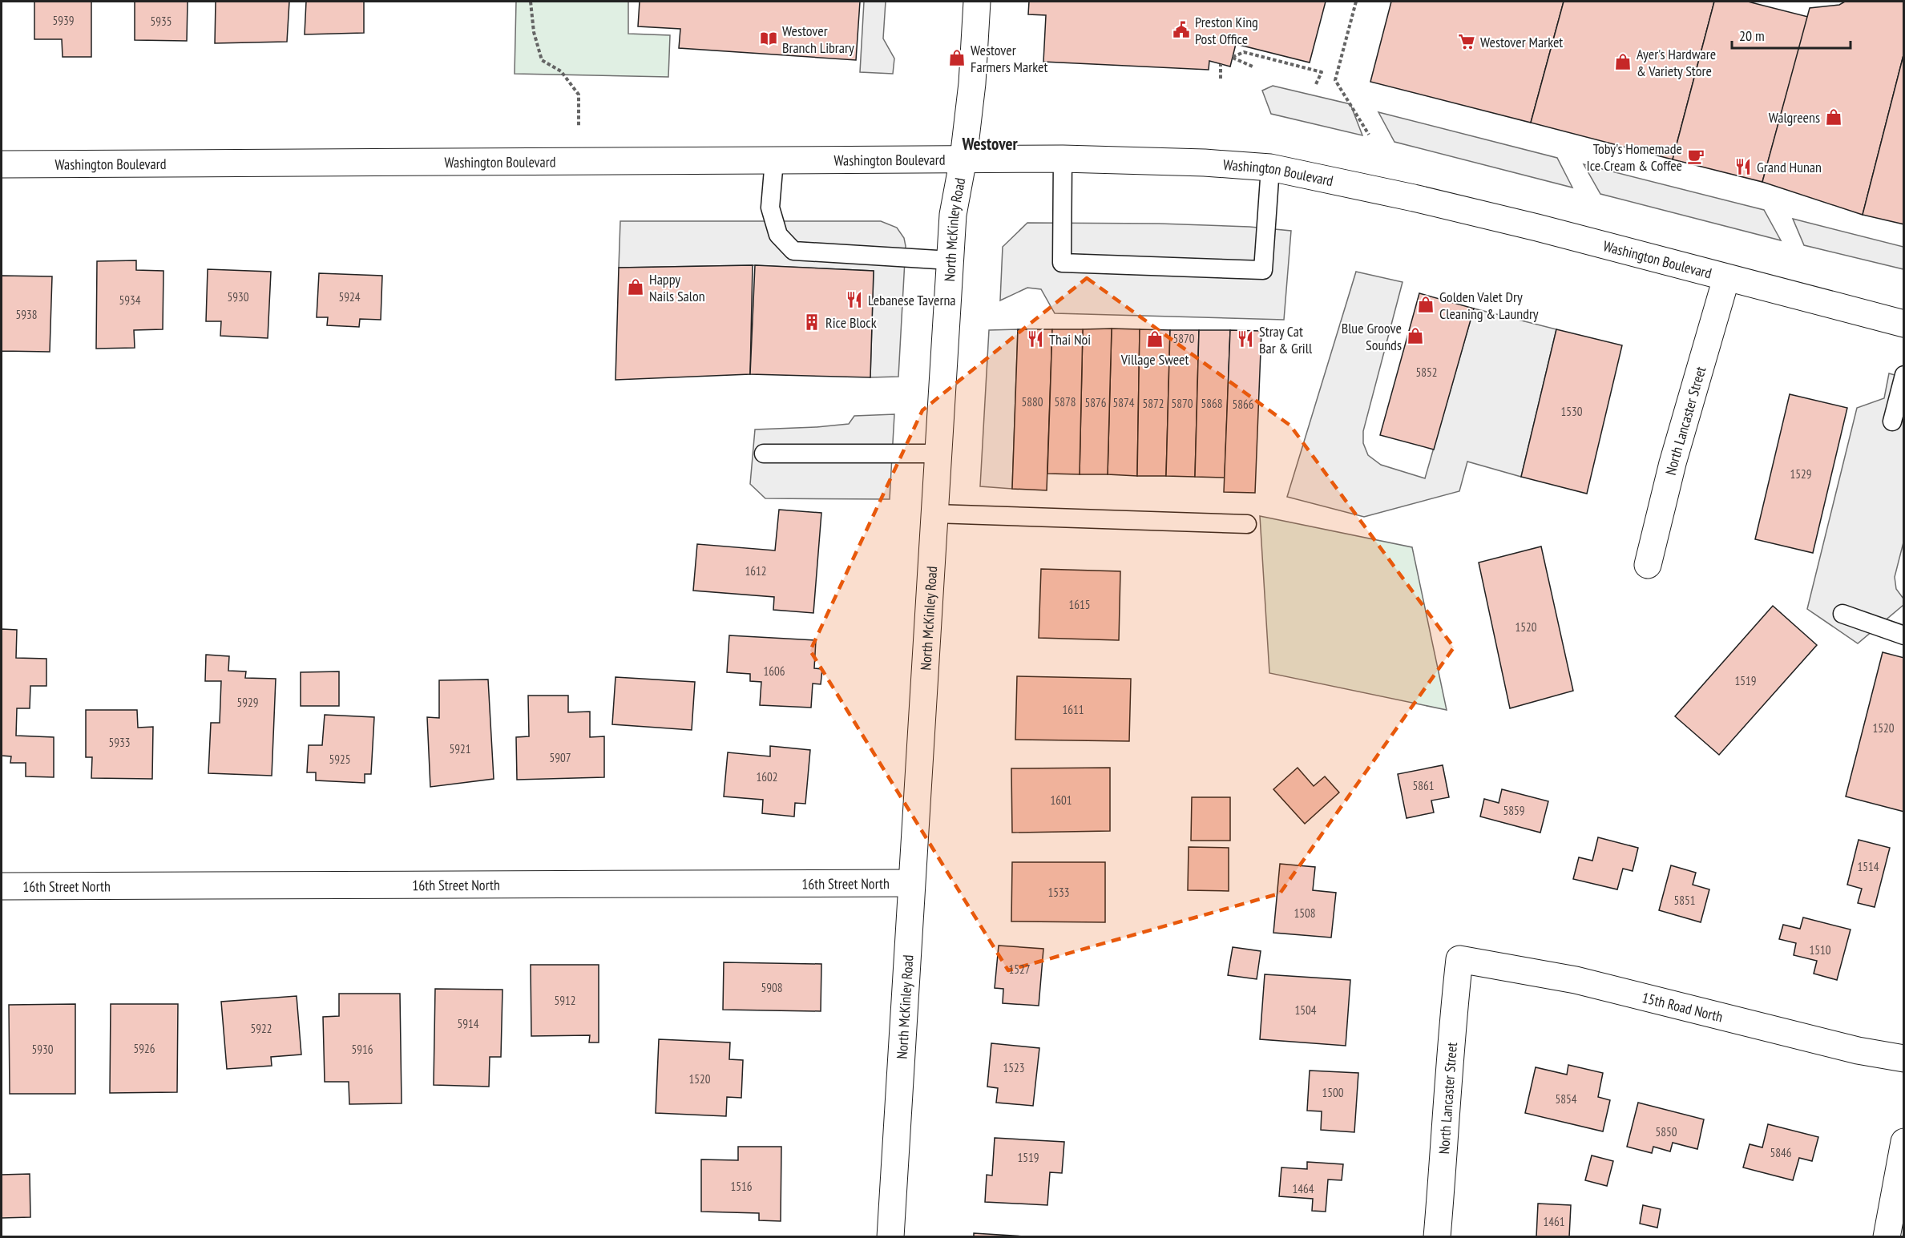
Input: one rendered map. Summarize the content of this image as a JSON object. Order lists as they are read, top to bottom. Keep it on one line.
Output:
{"streets":{"street":["Washington Boulevard","North McKinley Road","North Lancaster Street","16th Street North","15th Road North"]},"crossings":[["Washington Boulevard","North McKinley Road"],["Washington Boulevard","North Lancaster Street"],["North McKinley Road","16th Street North"],["North Lancaster Street","15th Road North"]],"districts":["Westover"],"places":{"public building":["Preston King Post Office"],"library":["Westover Branch Library"],"supermarket":["Westover Market"],"shop":["Westover Farmers Market","Ayer's Hardware & Variety Store","Walgreens","Happy Nails Salon","Golden Valet Dry Cleaning & Laundry","Blue Groove Sounds","Village Sweet"],"cafe":["Toby's Homemade Ice Cream & Coffee"],"restaurant":["Grand Hunan","Lebanese Taverna","Thai Noi","Stray Cat Bar & Grill"],"building":["Rice Block"]},"house_numbers":["5939","5935","5930","5924","5934","5938","5870","5852","5880","5878","5876","5874","5872","5870","5868","5866","1530","1529","1612","1615","1520","1606","1519","5929","1611","1520","5933","5921","5907","5925","1602","5861","1601","5859","1514","1533","5851","1508","1510","1527","5908","5912","1504","5914","5922","5926","5930","5916","1523","1520","1500","5854","5850","5846","1519","1516","1464","1461"],"scale_bar":"20 m"}
